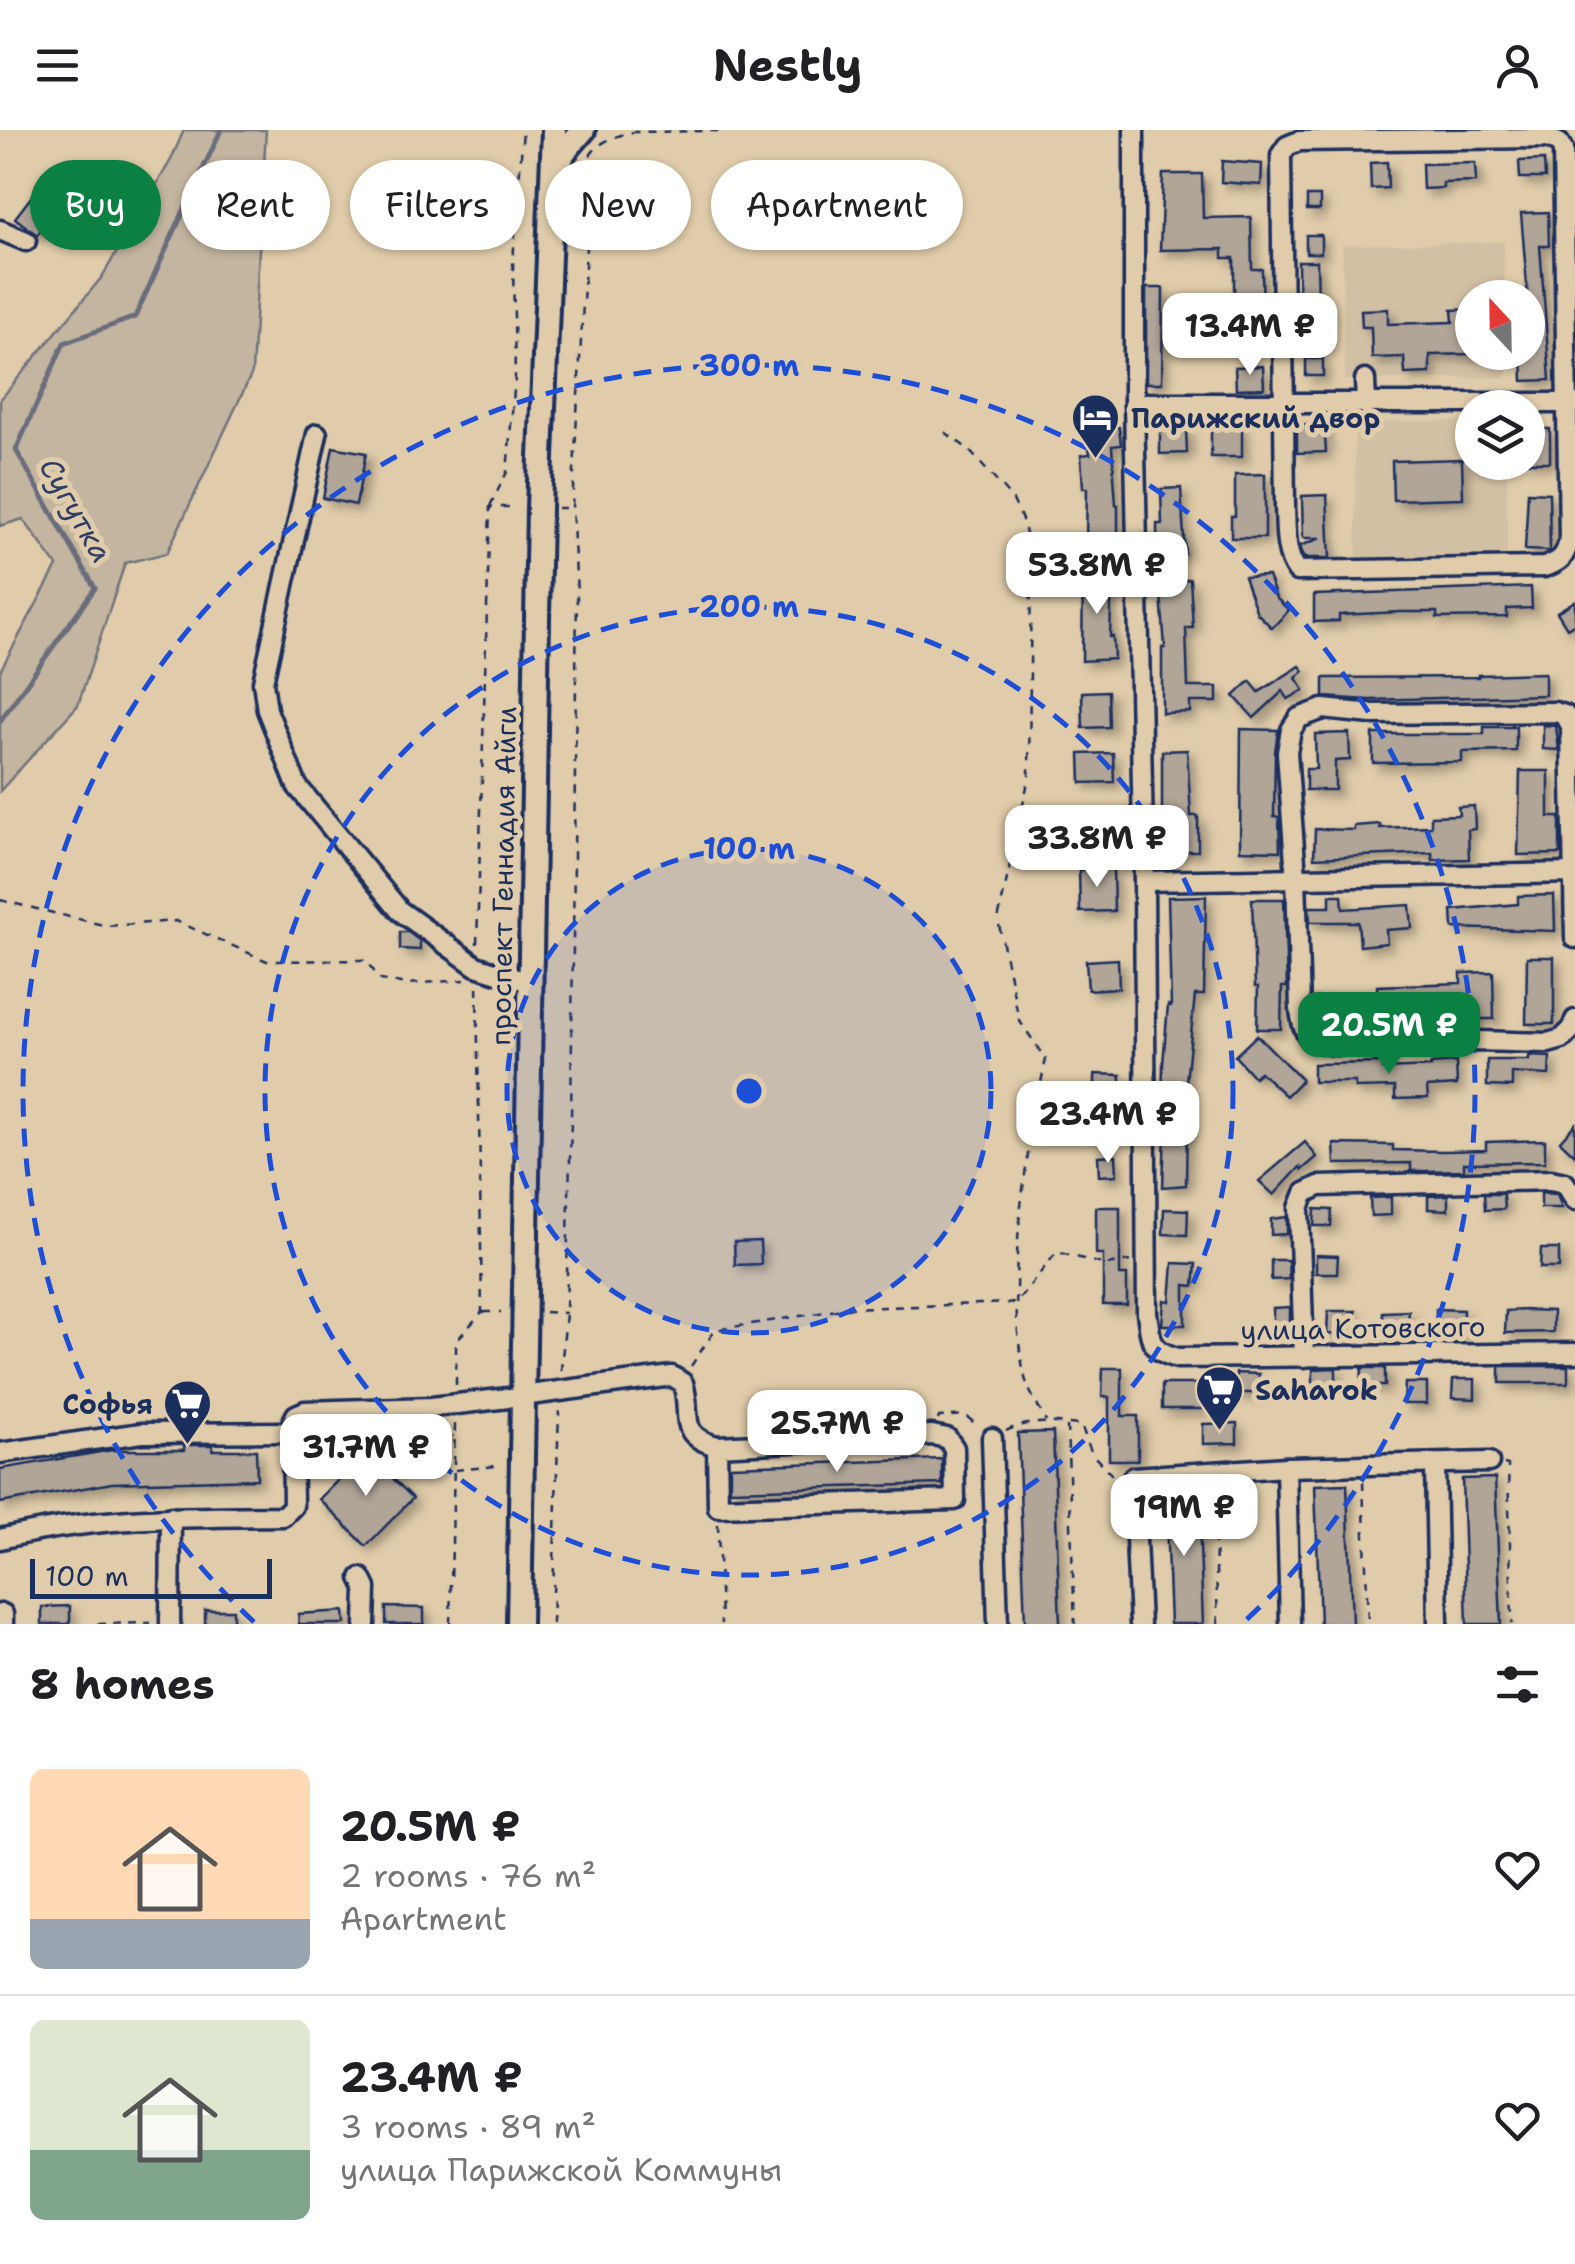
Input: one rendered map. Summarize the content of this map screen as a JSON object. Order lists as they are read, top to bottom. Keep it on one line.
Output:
{"streets":{"main road":["проспект Геннадия Айги"],"street":["улица Котовского"]},"water":["Сугутка"],"places":{"hotel":["Парижский двор"],"supermarket":["Saharok","Софья"]},"scale_bar":"100 m","north":"top","page":{"header":"Nestly","chip":["Buy","Rent","Filters","New","Apartment"],"price":["13.4M ₽","53.8M ₽","33.8M ₽","20.5M ₽","23.4M ₽","25.7M ₽","31.7M ₽","19M ₽"],"scale":"100 m","heading":"8 homes","list":[{"name":"20.5M ₽","note":"2 rooms · 76 m² · Apartment"},{"name":"23.4M ₽","note":"3 rooms · 89 m² · улица Парижской Коммуны"}]},"rings":["300 m","200 m","100 m"]}
